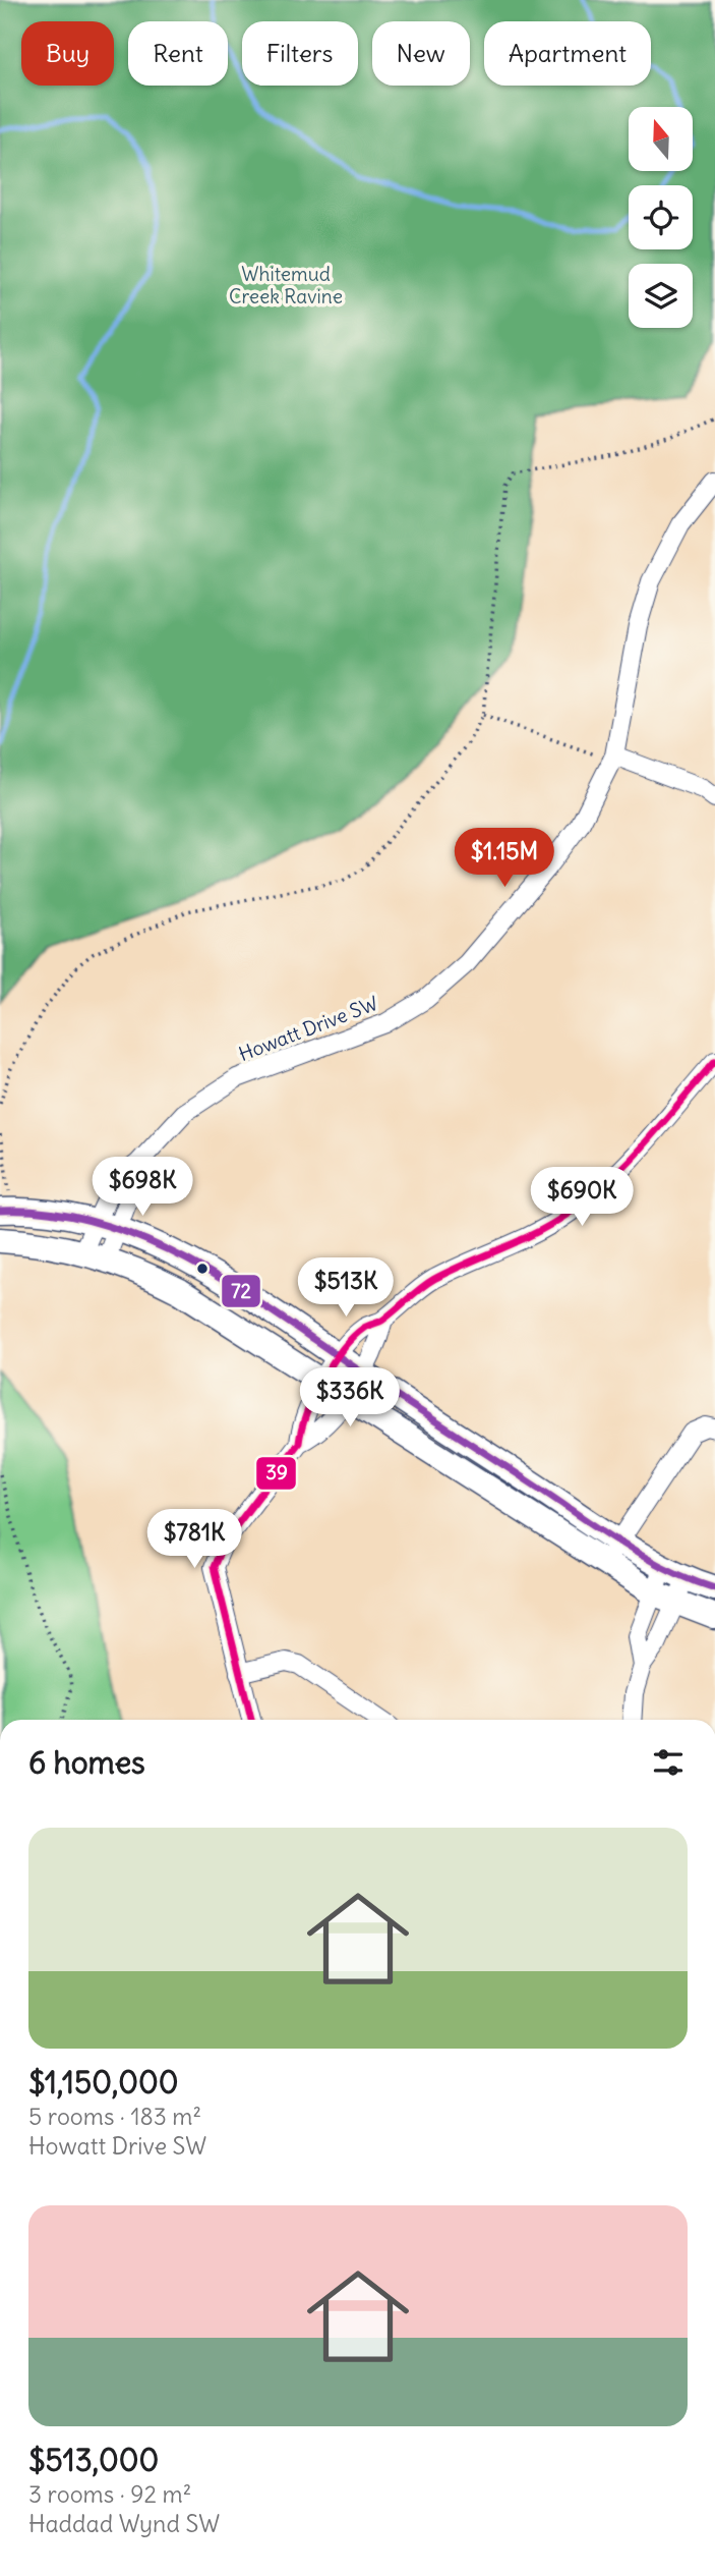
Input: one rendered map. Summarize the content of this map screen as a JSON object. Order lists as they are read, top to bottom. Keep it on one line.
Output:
{"streets":{"street":["Howatt Drive SW"]},"parks":["Whitemud Creek Ravine"],"lines":["transit line 39","transit line 72"],"north":"top","page":{"chip":["Buy","Rent","Filters","New","Apartment"],"price":["$1.15M","$698K","$690K","$513K","$336K","$781K"],"heading":"6 homes","list":[{"name":"$1,150,000","note":"5 rooms · 183 m² · Howatt Drive SW"},{"name":"$513,000","note":"3 rooms · 92 m² · Haddad Wynd SW"}]}}
